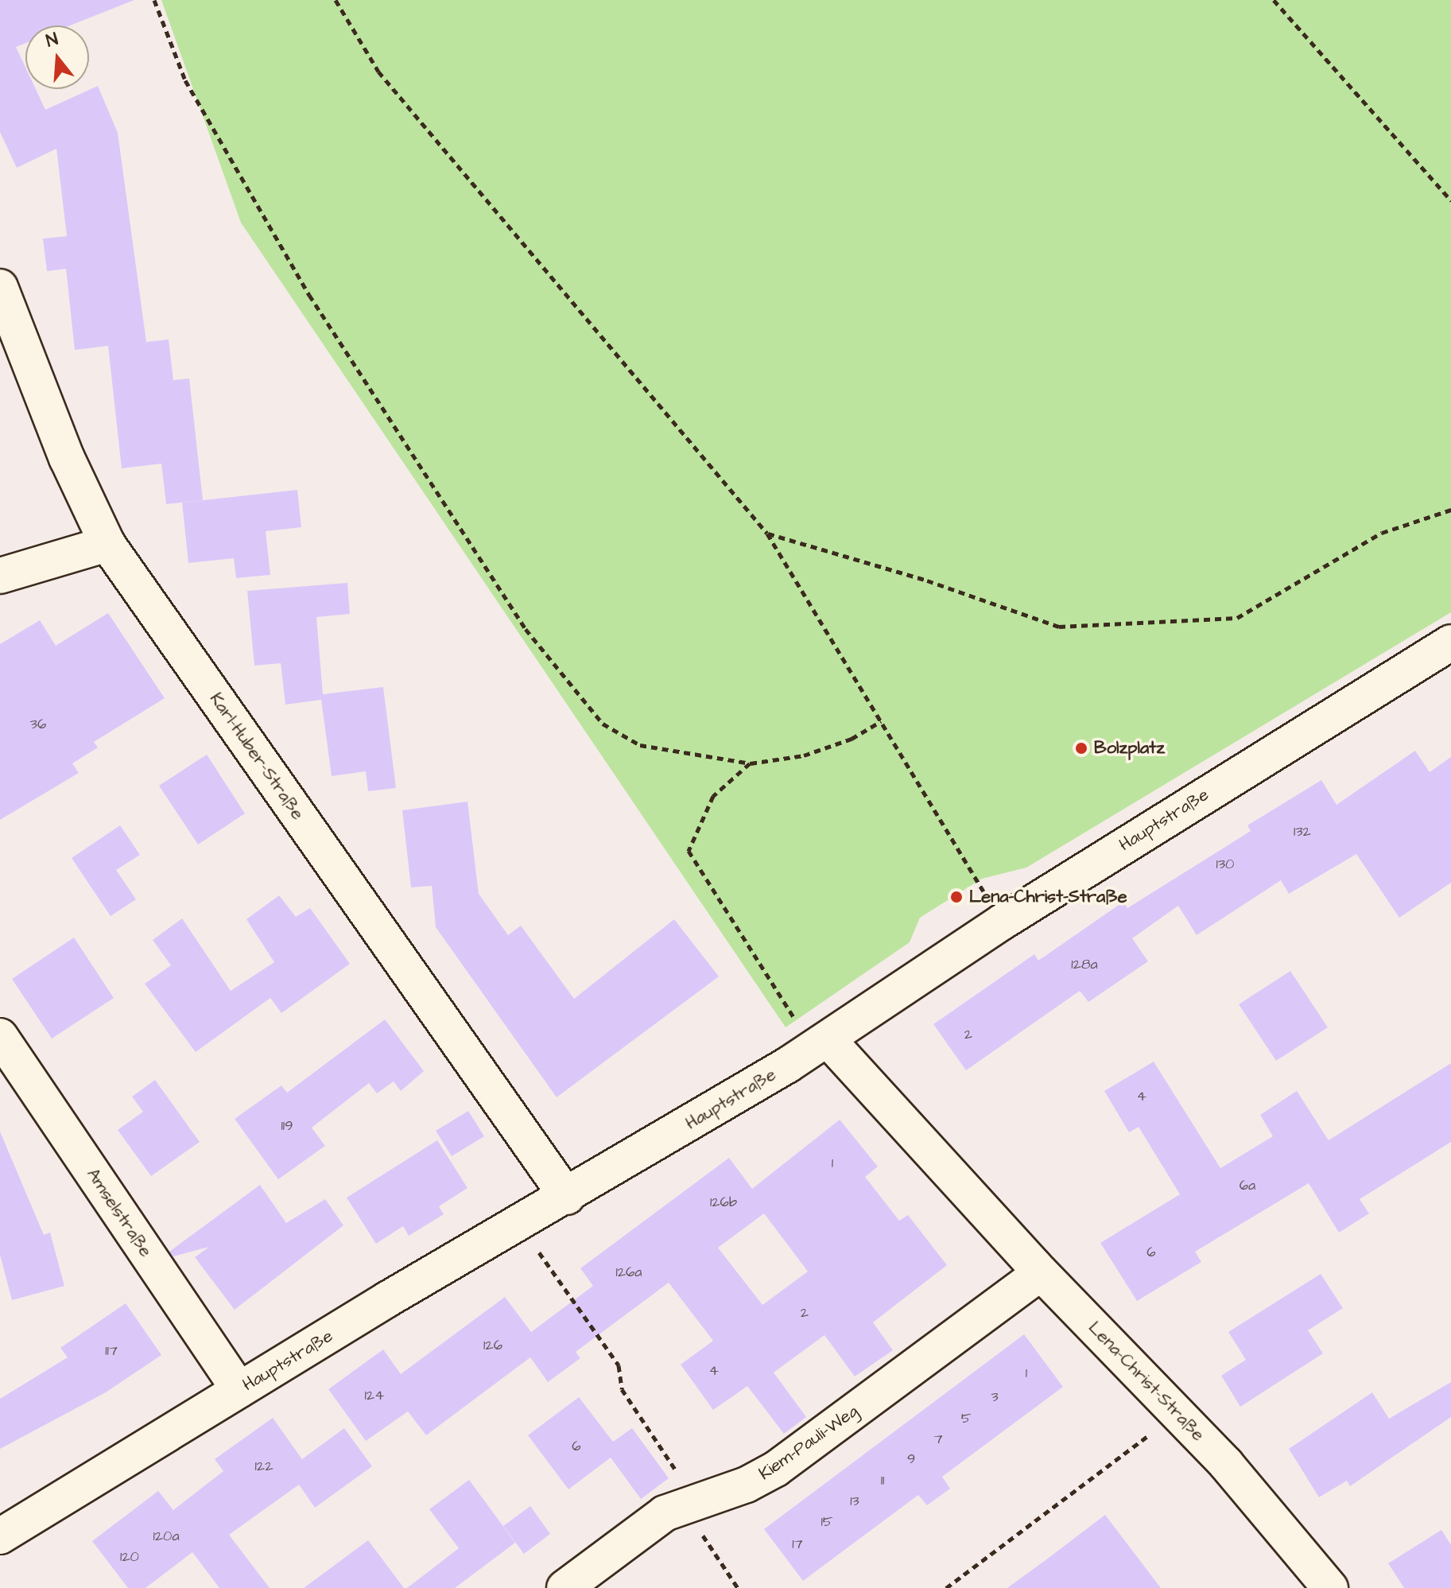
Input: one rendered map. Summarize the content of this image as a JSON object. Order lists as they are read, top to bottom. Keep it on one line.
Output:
{"streets":{"street":["Karl-Huber-Straße","Hauptstraße","Amselstraße","Lena-Christ-Straße","Kiem-Pauli-Weg"]},"crossings":[["Karl-Huber-Straße","Hauptstraße"],["Hauptstraße","Amselstraße"],["Hauptstraße","Lena-Christ-Straße"],["Lena-Christ-Straße","Kiem-Pauli-Weg"]],"places":["Bolzplatz","Lena-Christ-Straße"],"house_numbers":["36","132","130","128a","2","4","119","1","6a","126b","6","126a","2","126","117","4","1","124","3","5","7","6","9","122","11","13","15","120a","17","120"],"north":"top"}
